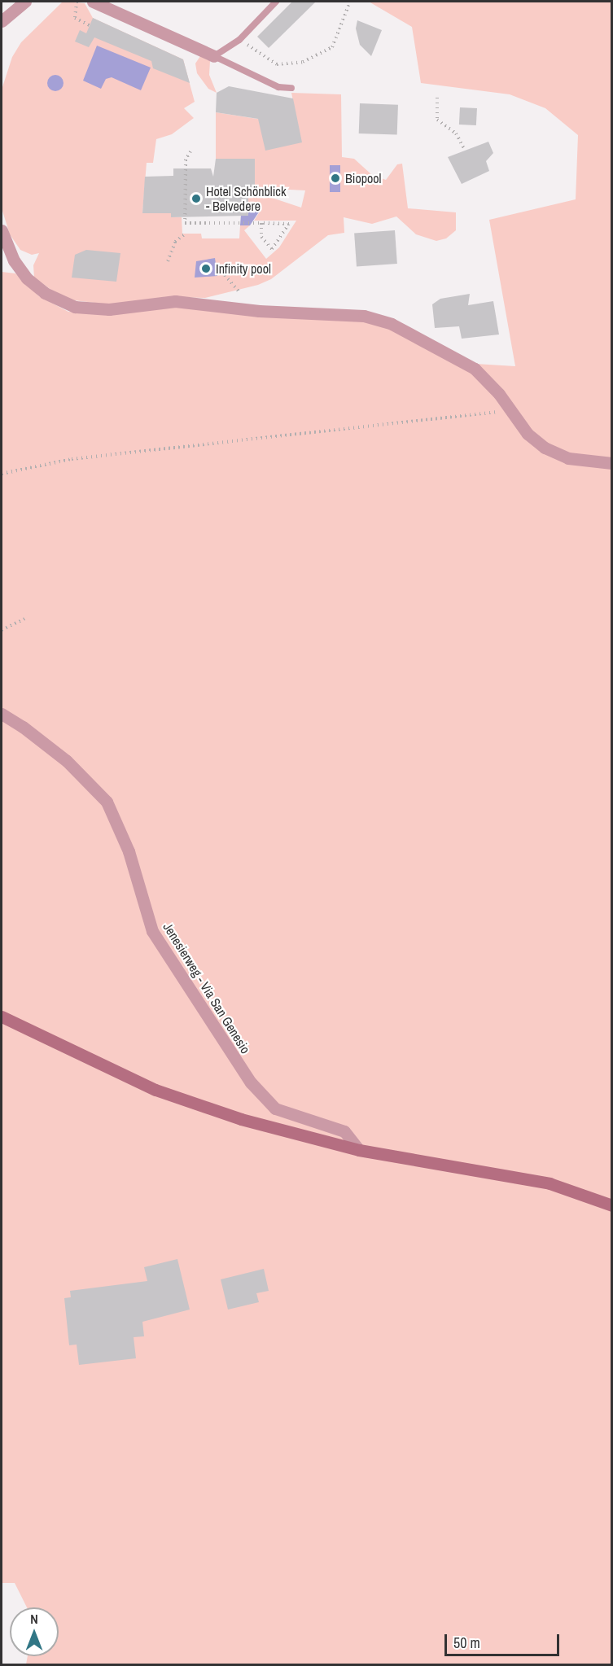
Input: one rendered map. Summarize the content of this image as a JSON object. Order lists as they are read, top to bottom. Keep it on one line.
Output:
{"streets":{"street":["Jenesierweg - Via San Genesio"]},"places":["Biopool","Hotel Schönblick - Belvedere","Infinity pool"],"scale_bar":"50 m","north":"top"}
